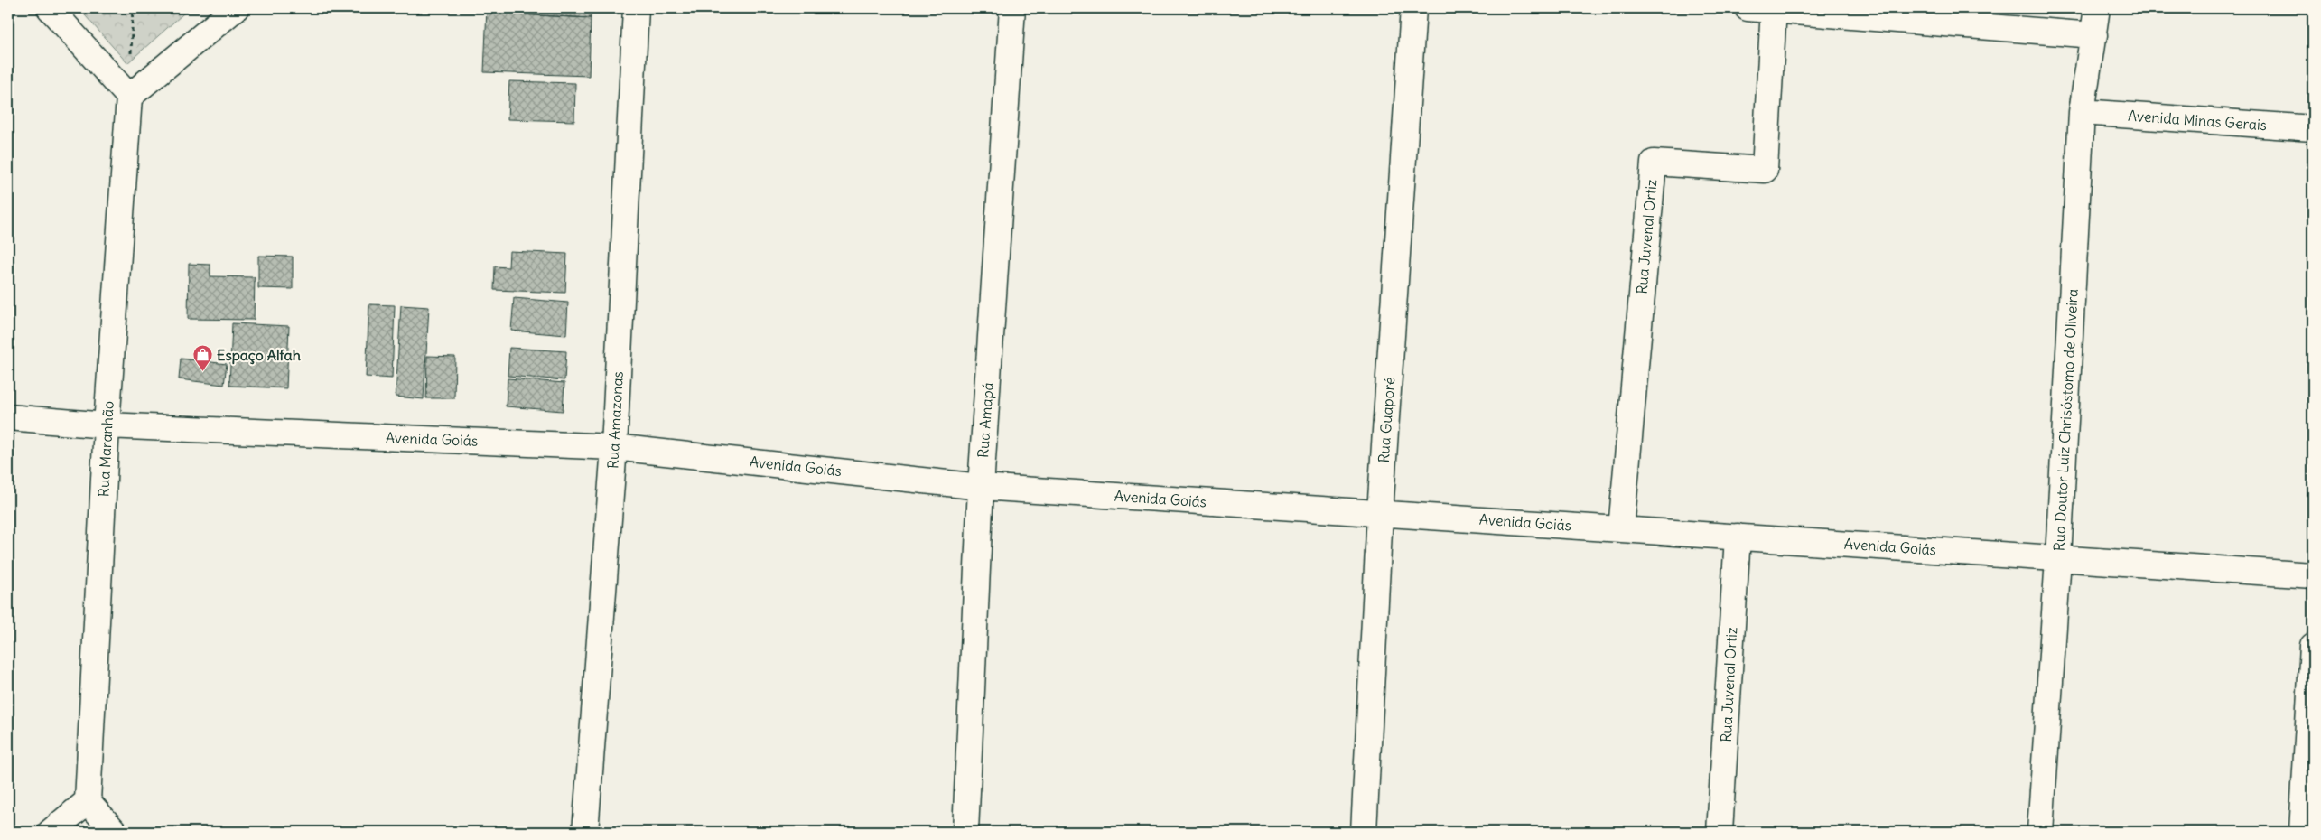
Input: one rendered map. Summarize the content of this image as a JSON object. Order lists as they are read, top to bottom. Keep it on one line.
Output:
{"streets":{"street":["Avenida Minas Gerais","Rua Juvenal Ortiz","Rua Amazonas","Rua Amapá","Rua Guaporé","Rua Doutor Luiz Chrisóstomo de Oliveira","Avenida Goiás","Rua Maranhão"]},"crossings":[["Avenida Minas Gerais","Rua Doutor Luiz Chrisóstomo de Oliveira"],["Rua Juvenal Ortiz","Avenida Goiás"],["Rua Amazonas","Avenida Goiás"],["Rua Amapá","Avenida Goiás"],["Rua Guaporé","Avenida Goiás"],["Rua Doutor Luiz Chrisóstomo de Oliveira","Avenida Goiás"],["Avenida Goiás","Rua Maranhão"]],"places":{"shop":["Espaço Alfah"]}}
